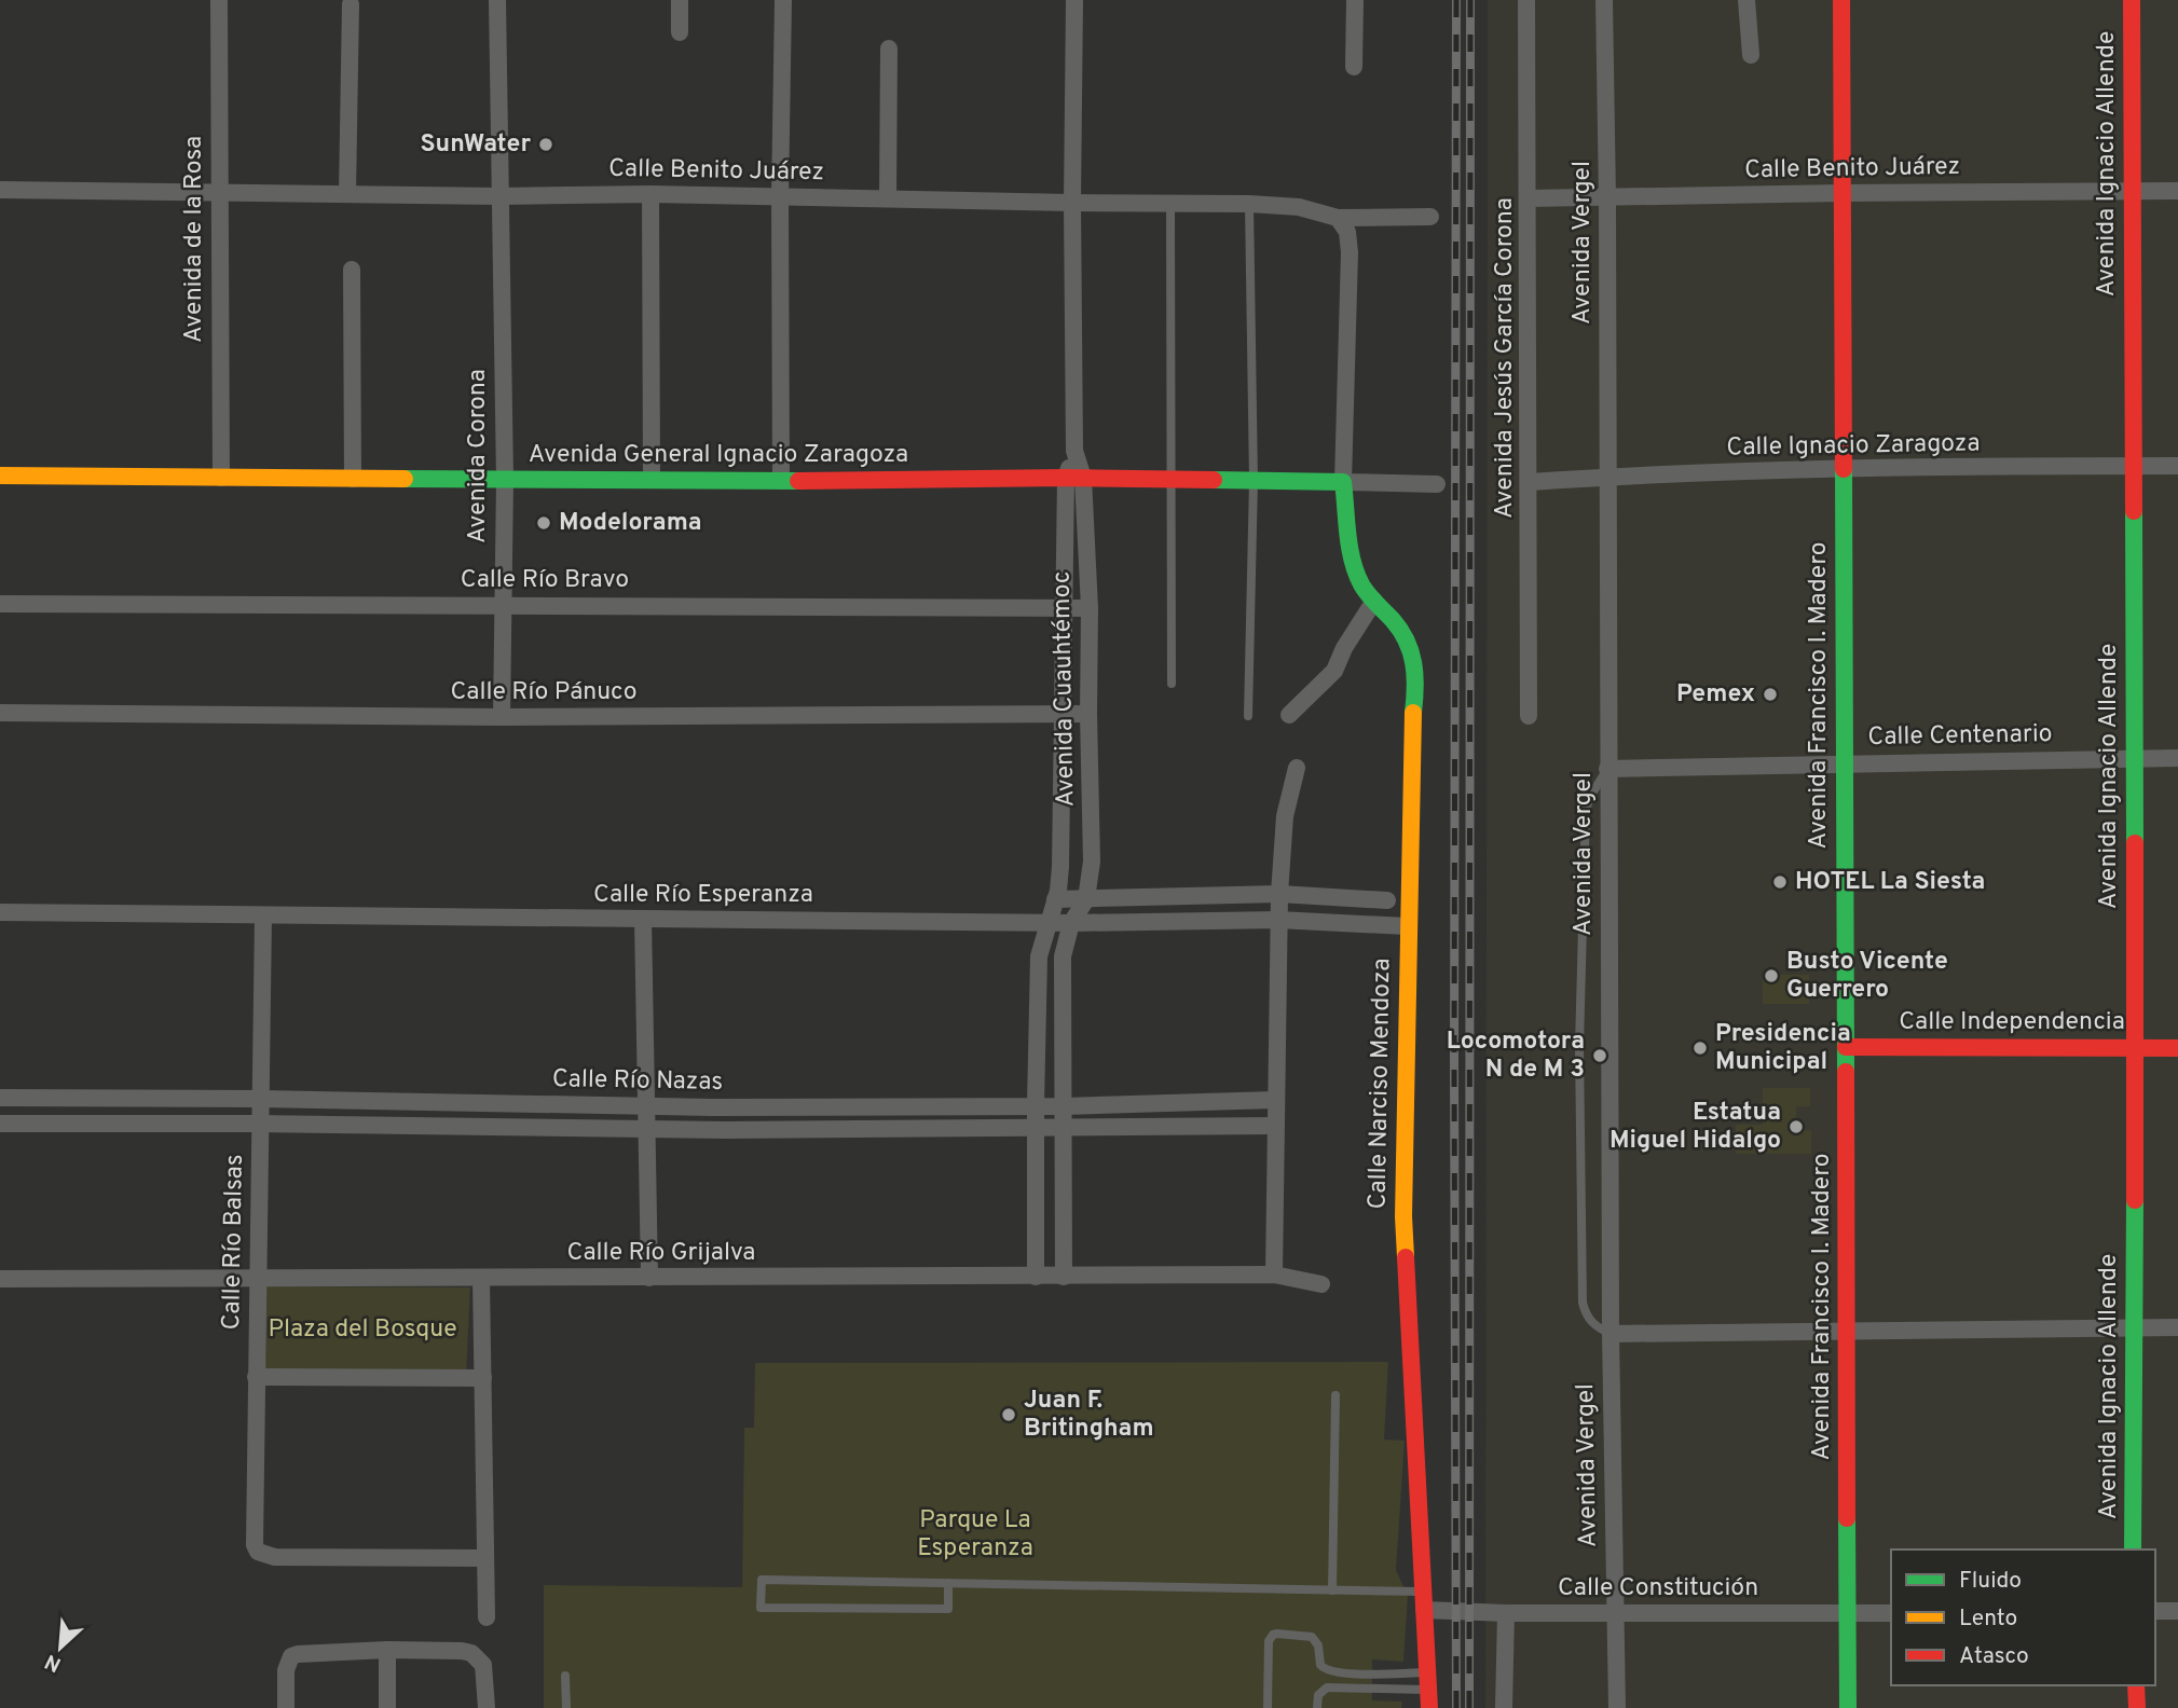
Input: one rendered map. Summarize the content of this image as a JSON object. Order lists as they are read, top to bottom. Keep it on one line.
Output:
{"streets":{"main road":["Avenida Ignacio Allende","Avenida General Ignacio Zaragoza","Avenida Francisco I. Madero","Calle Independencia","Calle Narciso Mendoza"],"street":["Calle Benito Juárez","Avenida de la Rosa","Avenida Vergel","Avenida Jesús García Corona","Calle Ignacio Zaragoza","Avenida Corona","Calle Río Bravo","Avenida Cuauhtémoc","Calle Río Pánuco","Calle Centenario","Calle Río Esperanza","Calle Río Nazas","Calle Río Balsas","Calle Río Grijalva","Calle Constitución"]},"crossings":[["Avenida Ignacio Allende","Calle Benito Juárez"],["Avenida Ignacio Allende","Calle Ignacio Zaragoza"],["Avenida Ignacio Allende","Calle Centenario"],["Avenida Ignacio Allende","Calle Independencia"],["Calle Benito Juárez","Avenida de la Rosa"],["Calle Benito Juárez","Avenida Vergel"],["Calle Benito Juárez","Avenida Jesús García Corona"],["Calle Benito Juárez","Avenida Corona"],["Calle Benito Juárez","Avenida Cuauhtémoc"],["Calle Benito Juárez","Avenida Francisco I. Madero"],["Avenida de la Rosa","Avenida General Ignacio Zaragoza"],["Avenida Vergel","Calle Ignacio Zaragoza"],["Avenida Vergel","Calle Centenario"],["Avenida Vergel","Calle Constitución"],["Avenida Jesús García Corona","Calle Ignacio Zaragoza"],["Calle Ignacio Zaragoza","Avenida Francisco I. Madero"],["Avenida General Ignacio Zaragoza","Avenida Corona"],["Avenida General Ignacio Zaragoza","Avenida Cuauhtémoc"],["Avenida General Ignacio Zaragoza","Calle Narciso Mendoza"],["Avenida Corona","Calle Río Bravo"],["Avenida Corona","Calle Río Pánuco"],["Calle Río Bravo","Avenida Cuauhtémoc"],["Avenida Cuauhtémoc","Calle Río Pánuco"],["Avenida Cuauhtémoc","Calle Río Esperanza"],["Avenida Cuauhtémoc","Calle Río Nazas"],["Avenida Cuauhtémoc","Calle Río Grijalva"],["Avenida Francisco I. Madero","Calle Centenario"],["Avenida Francisco I. Madero","Calle Independencia"],["Avenida Francisco I. Madero","Calle Constitución"],["Calle Río Esperanza","Calle Narciso Mendoza"],["Calle Río Esperanza","Calle Río Balsas"],["Calle Río Nazas","Calle Río Balsas"],["Calle Narciso Mendoza","Calle Constitución"],["Calle Río Balsas","Calle Río Grijalva"]],"parks":["Plaza del Bosque","Parque La Esperanza"],"places":["SunWater","Modelorama","Pemex","HOTEL La Siesta","Busto Vicente Guerrero","Presidencia Municipal","Locomotora N de M 3","Estatua Miguel Hidalgo","Juan F. Britingham"],"legend":["Fluido","Lento","Atasco"],"north":"bottom left"}
